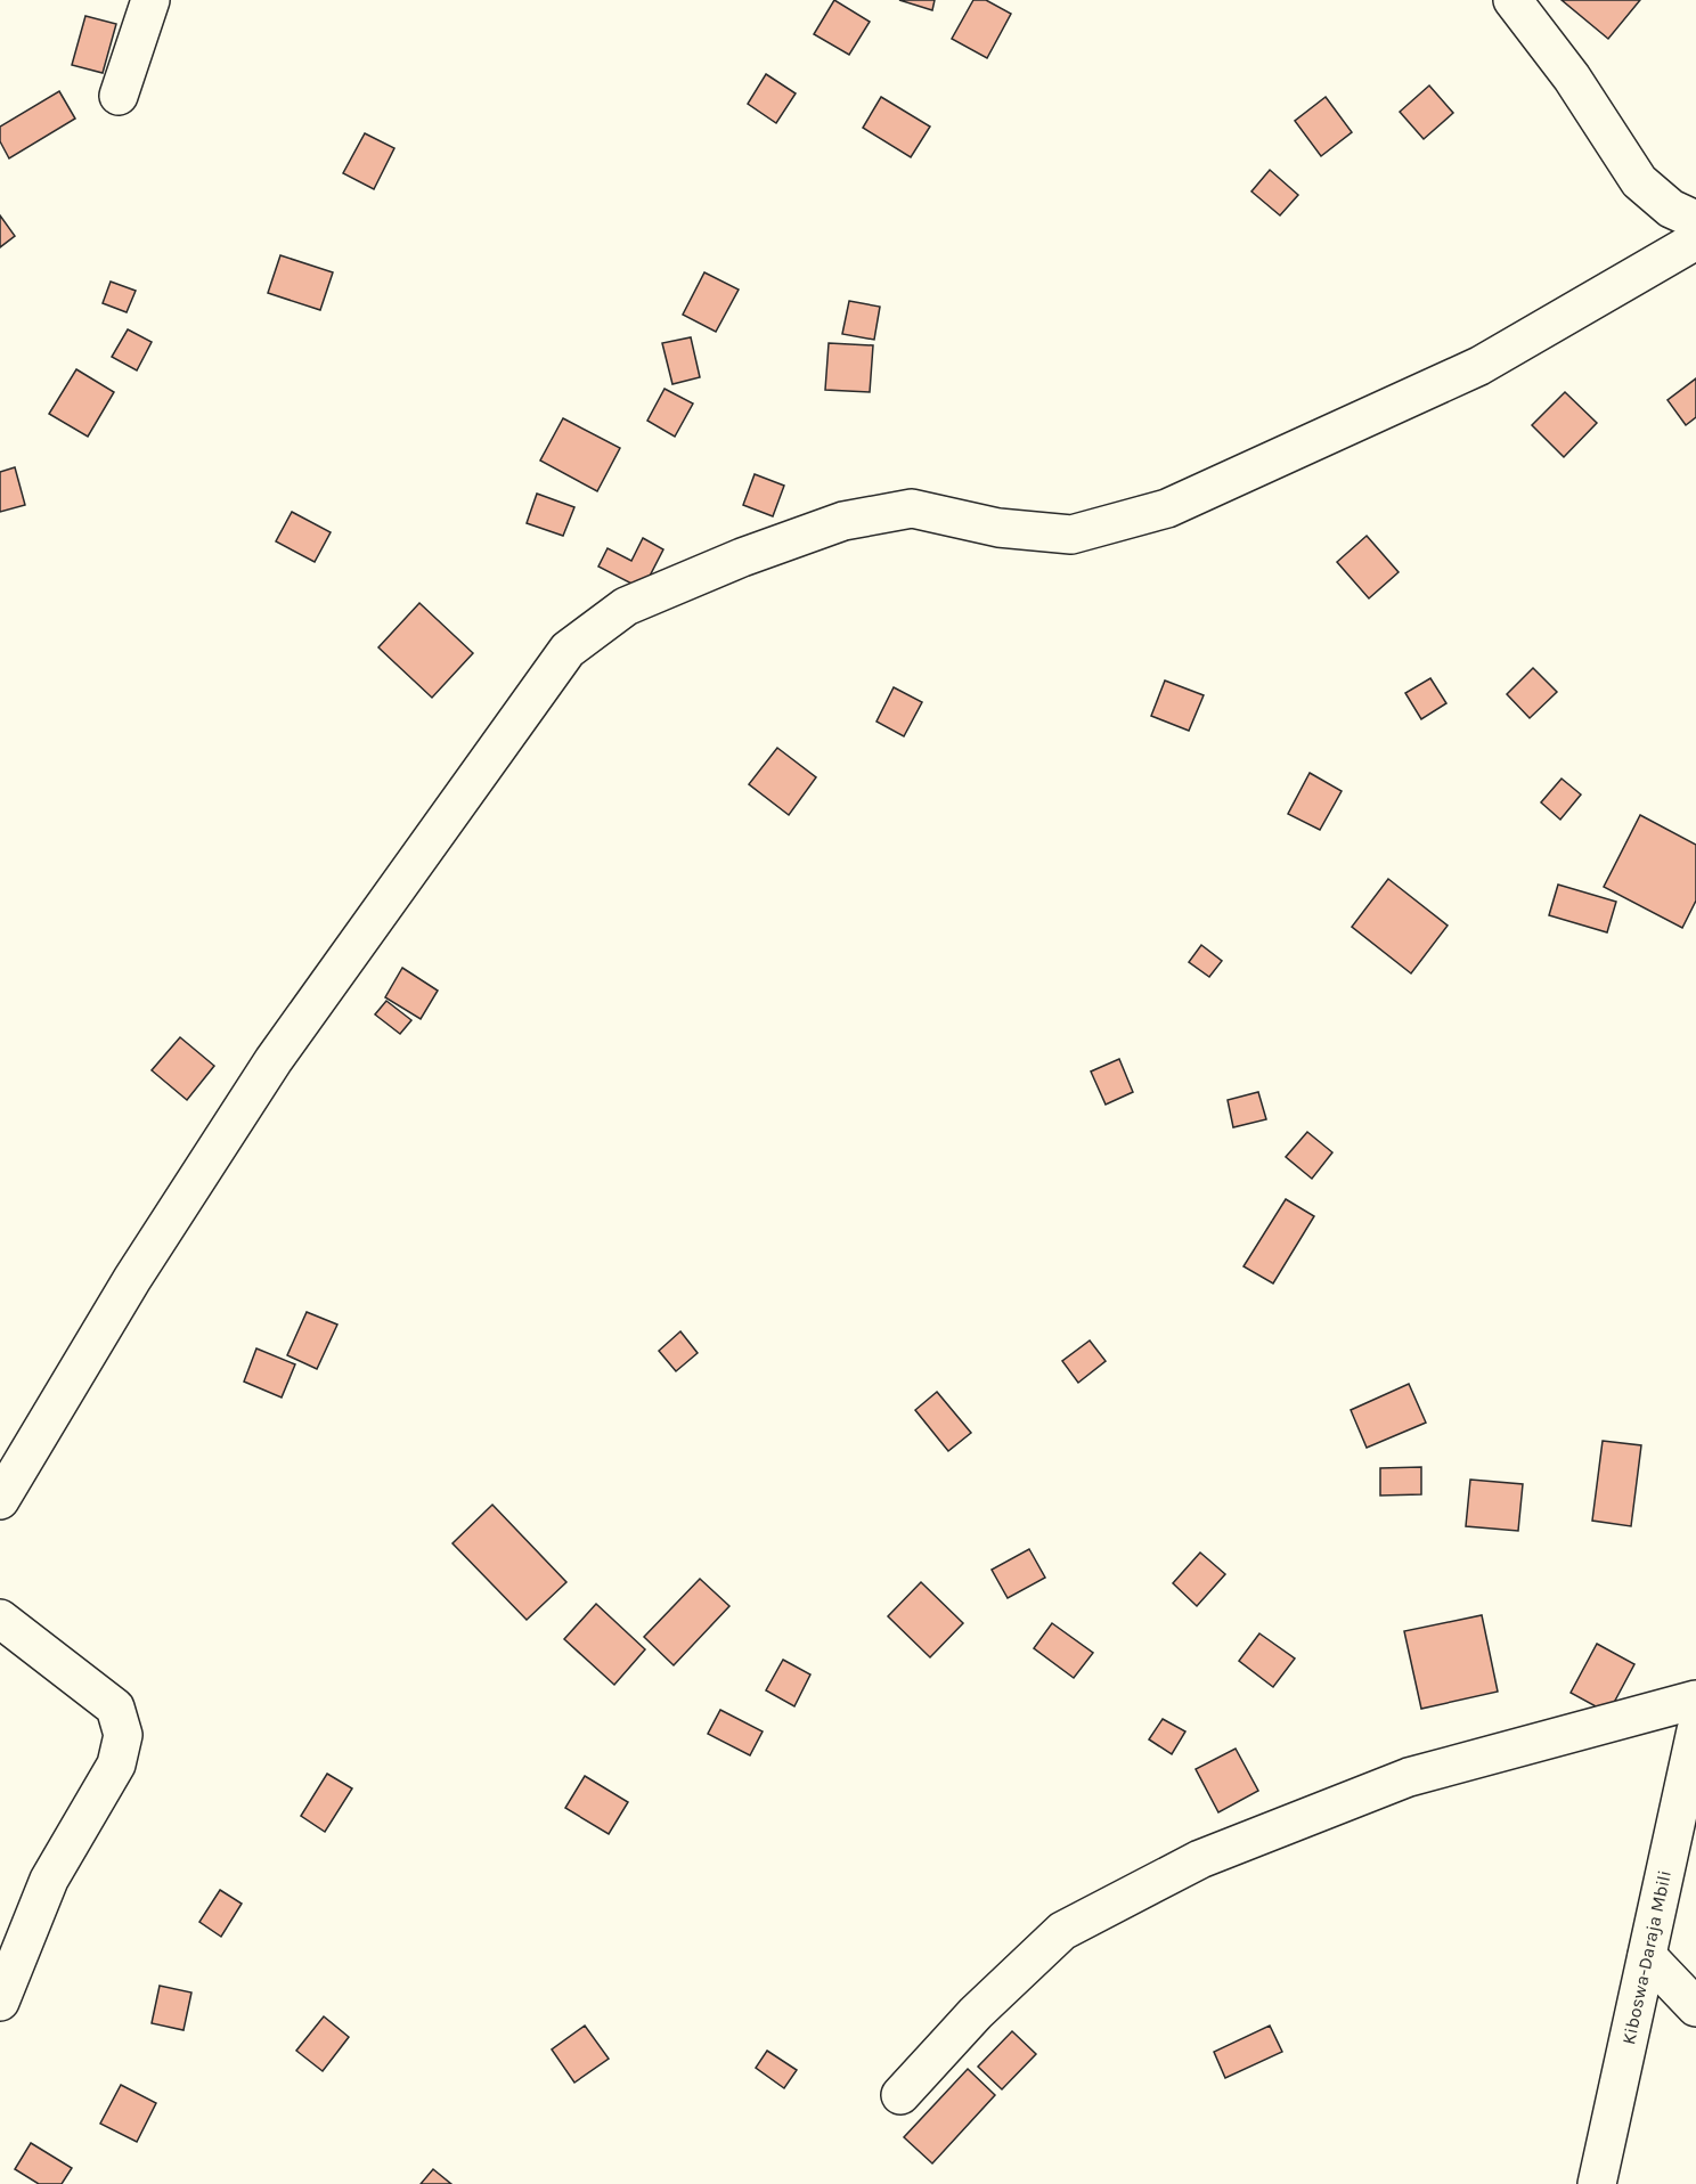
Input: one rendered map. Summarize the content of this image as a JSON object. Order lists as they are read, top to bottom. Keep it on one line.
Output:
{"streets":{"street":["Kiboswa-Daraja Mbili"]}}
